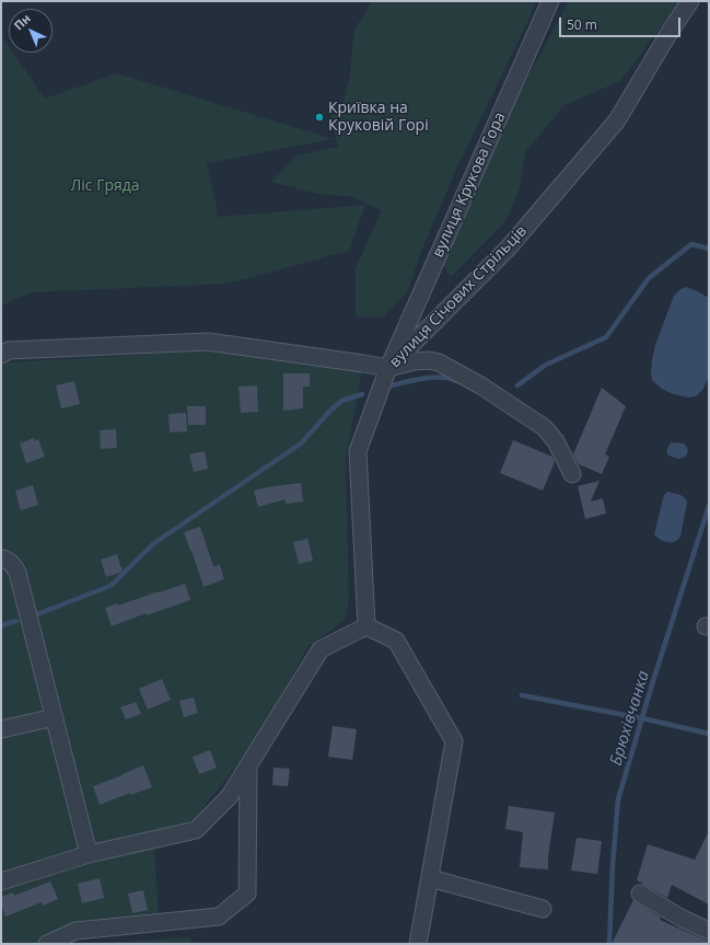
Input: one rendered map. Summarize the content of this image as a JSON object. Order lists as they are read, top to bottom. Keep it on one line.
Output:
{"streets":{"street":["вулиця Крукова Гора","вулиця Січових Стрільців"]},"crossings":[["вулиця Крукова Гора","вулиця Січових Стрільців"]],"water":["Брюхівчанка"],"parks":["Ліс Гряда"],"places":["Криївка на Круковій Горі"],"scale_bar":"50 m","north":"top left"}
